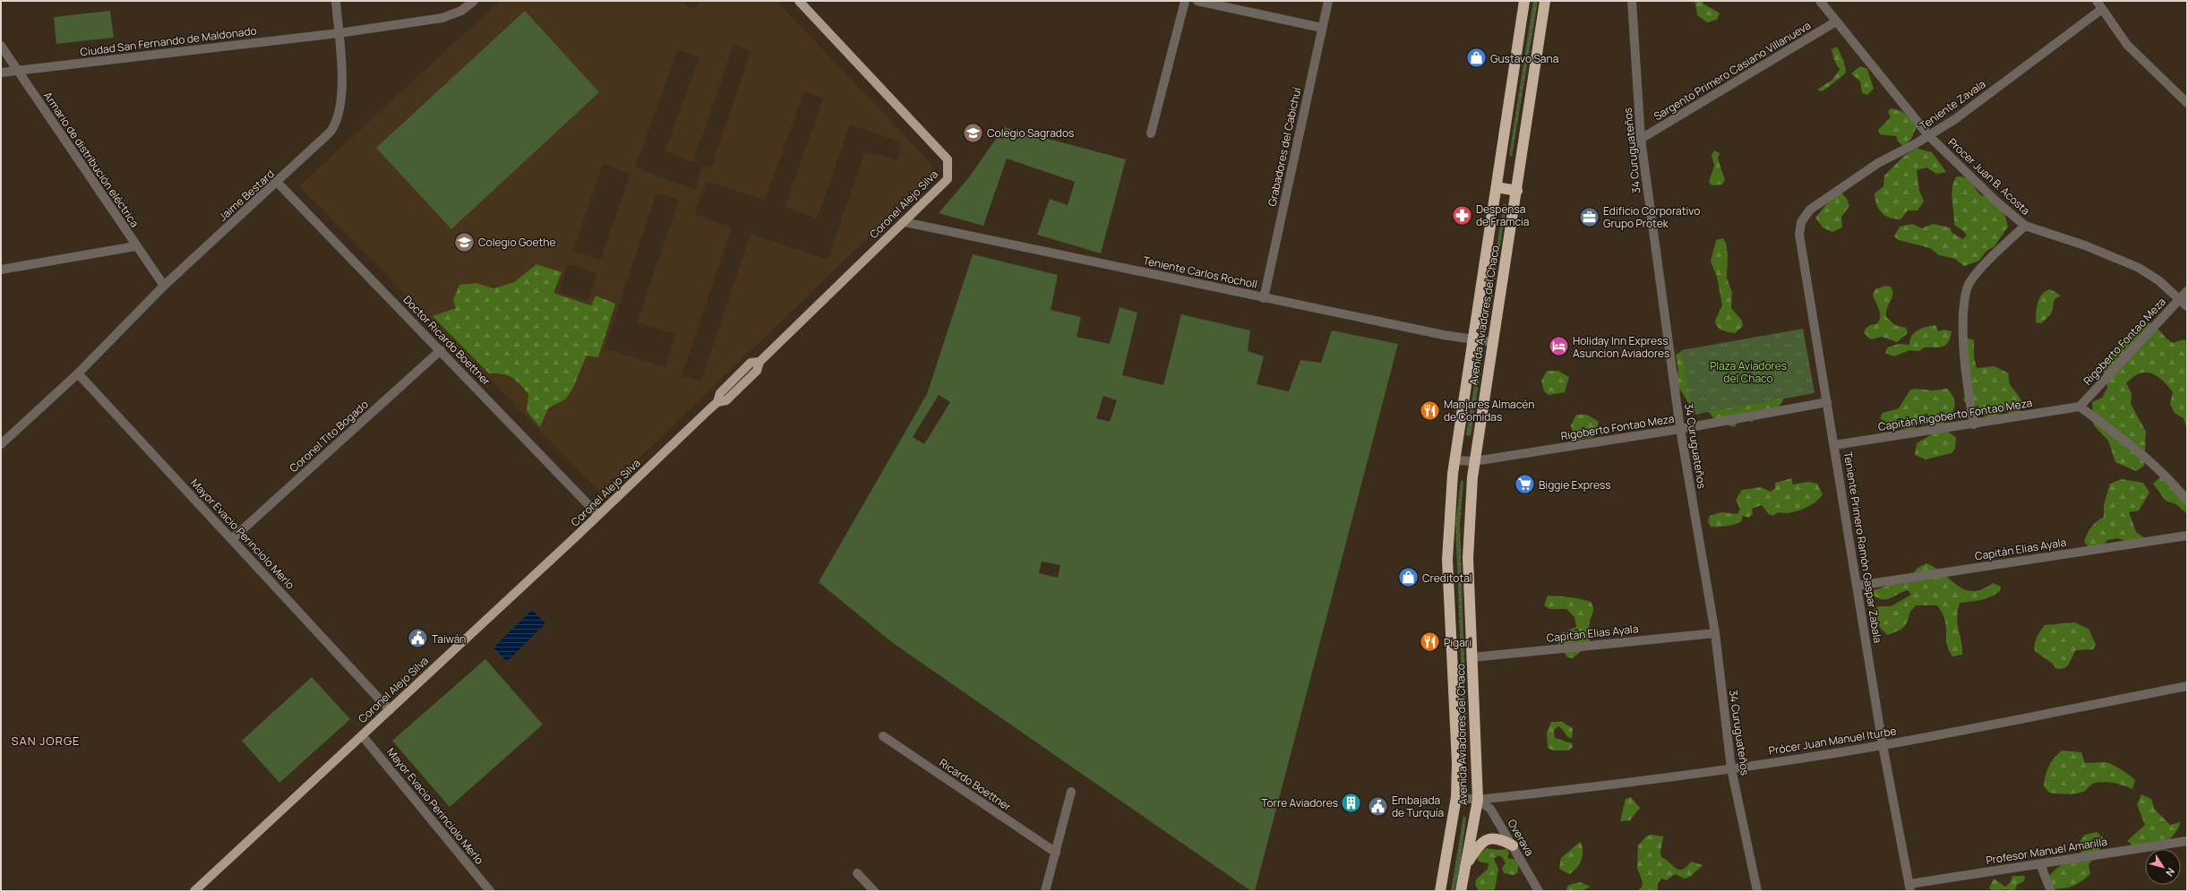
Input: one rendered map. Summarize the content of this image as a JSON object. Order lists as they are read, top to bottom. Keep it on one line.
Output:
{"streets":{"highway":["Avenida Aviadores del Chaco"],"main road":["Coronel Alejo Silva"],"street":["Ciudad San Fernando de Maldonado","Sargento Primero Casiano Villanueva","Teniente Zavala","Grabadores del Cabichuí","34 Curuguateños","Armario de distribución eléctrica","Procer Juan B. Acosta","Jaime Bestard","Teniente Carlos Rocholl","Doctor Ricardo Boettner","Rigoberto Fontao Meza","Capitán Rigoberto Fontao Meza","Coronel Tito Bogado","Mayor Evacio Perinciolo Merlo","Teniente Primero Ramón Gaspar Zabala","Capitán Elias Ayala","Prócer Juan Manuel Iturbe","Ricardo Boettner","Overava","Profesor Manuel Amarilla"]},"crossings":[["Ciudad San Fernando de Maldonado","Armario de distribución eléctrica"],["Ciudad San Fernando de Maldonado","Jaime Bestard"],["Sargento Primero Casiano Villanueva","34 Curuguateños"],["Sargento Primero Casiano Villanueva","Procer Juan B. Acosta"],["Teniente Zavala","Procer Juan B. Acosta"],["Teniente Zavala","Teniente Primero Ramón Gaspar Zabala"],["Grabadores del Cabichuí","Teniente Carlos Rocholl"],["34 Curuguateños","Rigoberto Fontao Meza"],["34 Curuguateños","Capitán Elias Ayala"],["34 Curuguateños","Prócer Juan Manuel Iturbe"],["Armario de distribución eléctrica","Jaime Bestard"],["Procer Juan B. Acosta","Rigoberto Fontao Meza"],["Jaime Bestard","Doctor Ricardo Boettner"],["Jaime Bestard","Mayor Evacio Perinciolo Merlo"],["Coronel Alejo Silva","Teniente Carlos Rocholl"],["Coronel Alejo Silva","Doctor Ricardo Boettner"],["Coronel Alejo Silva","Mayor Evacio Perinciolo Merlo"],["Teniente Carlos Rocholl","Avenida Aviadores del Chaco"],["Avenida Aviadores del Chaco","Rigoberto Fontao Meza"],["Avenida Aviadores del Chaco","Capitán Elias Ayala"],["Avenida Aviadores del Chaco","Prócer Juan Manuel Iturbe"],["Avenida Aviadores del Chaco","Overava"],["Doctor Ricardo Boettner","Coronel Tito Bogado"],["Rigoberto Fontao Meza","Capitán Rigoberto Fontao Meza"],["Rigoberto Fontao Meza","Teniente Primero Ramón Gaspar Zabala"],["Capitán Rigoberto Fontao Meza","Teniente Primero Ramón Gaspar Zabala"],["Coronel Tito Bogado","Mayor Evacio Perinciolo Merlo"],["Teniente Primero Ramón Gaspar Zabala","Capitán Elias Ayala"],["Teniente Primero Ramón Gaspar Zabala","Prócer Juan Manuel Iturbe"],["Teniente Primero Ramón Gaspar Zabala","Profesor Manuel Amarilla"],["Prócer Juan Manuel Iturbe","Overava"]],"districts":["SAN JORGE"],"parks":["Plaza Aviadores del Chaco"],"places":{"shop":["Gustavo Sana","Creditotal"],"school or university":["Colegio Sagrados","Colegio Goethe"],"pharmacy":["Despensa de Framcia"],"office":["Edificio Corporativo Grupo Protek"],"hotel":["Holiday Inn Express Asuncion Aviadores"],"restaurant":["Manjares Almacén de Comidas","Pigari"],"supermarket":["Biggie Express"],"public building":["Taiwán","Embajada de Turquía"],"building":["Torre Aviadores"]},"north":"bottom right"}
